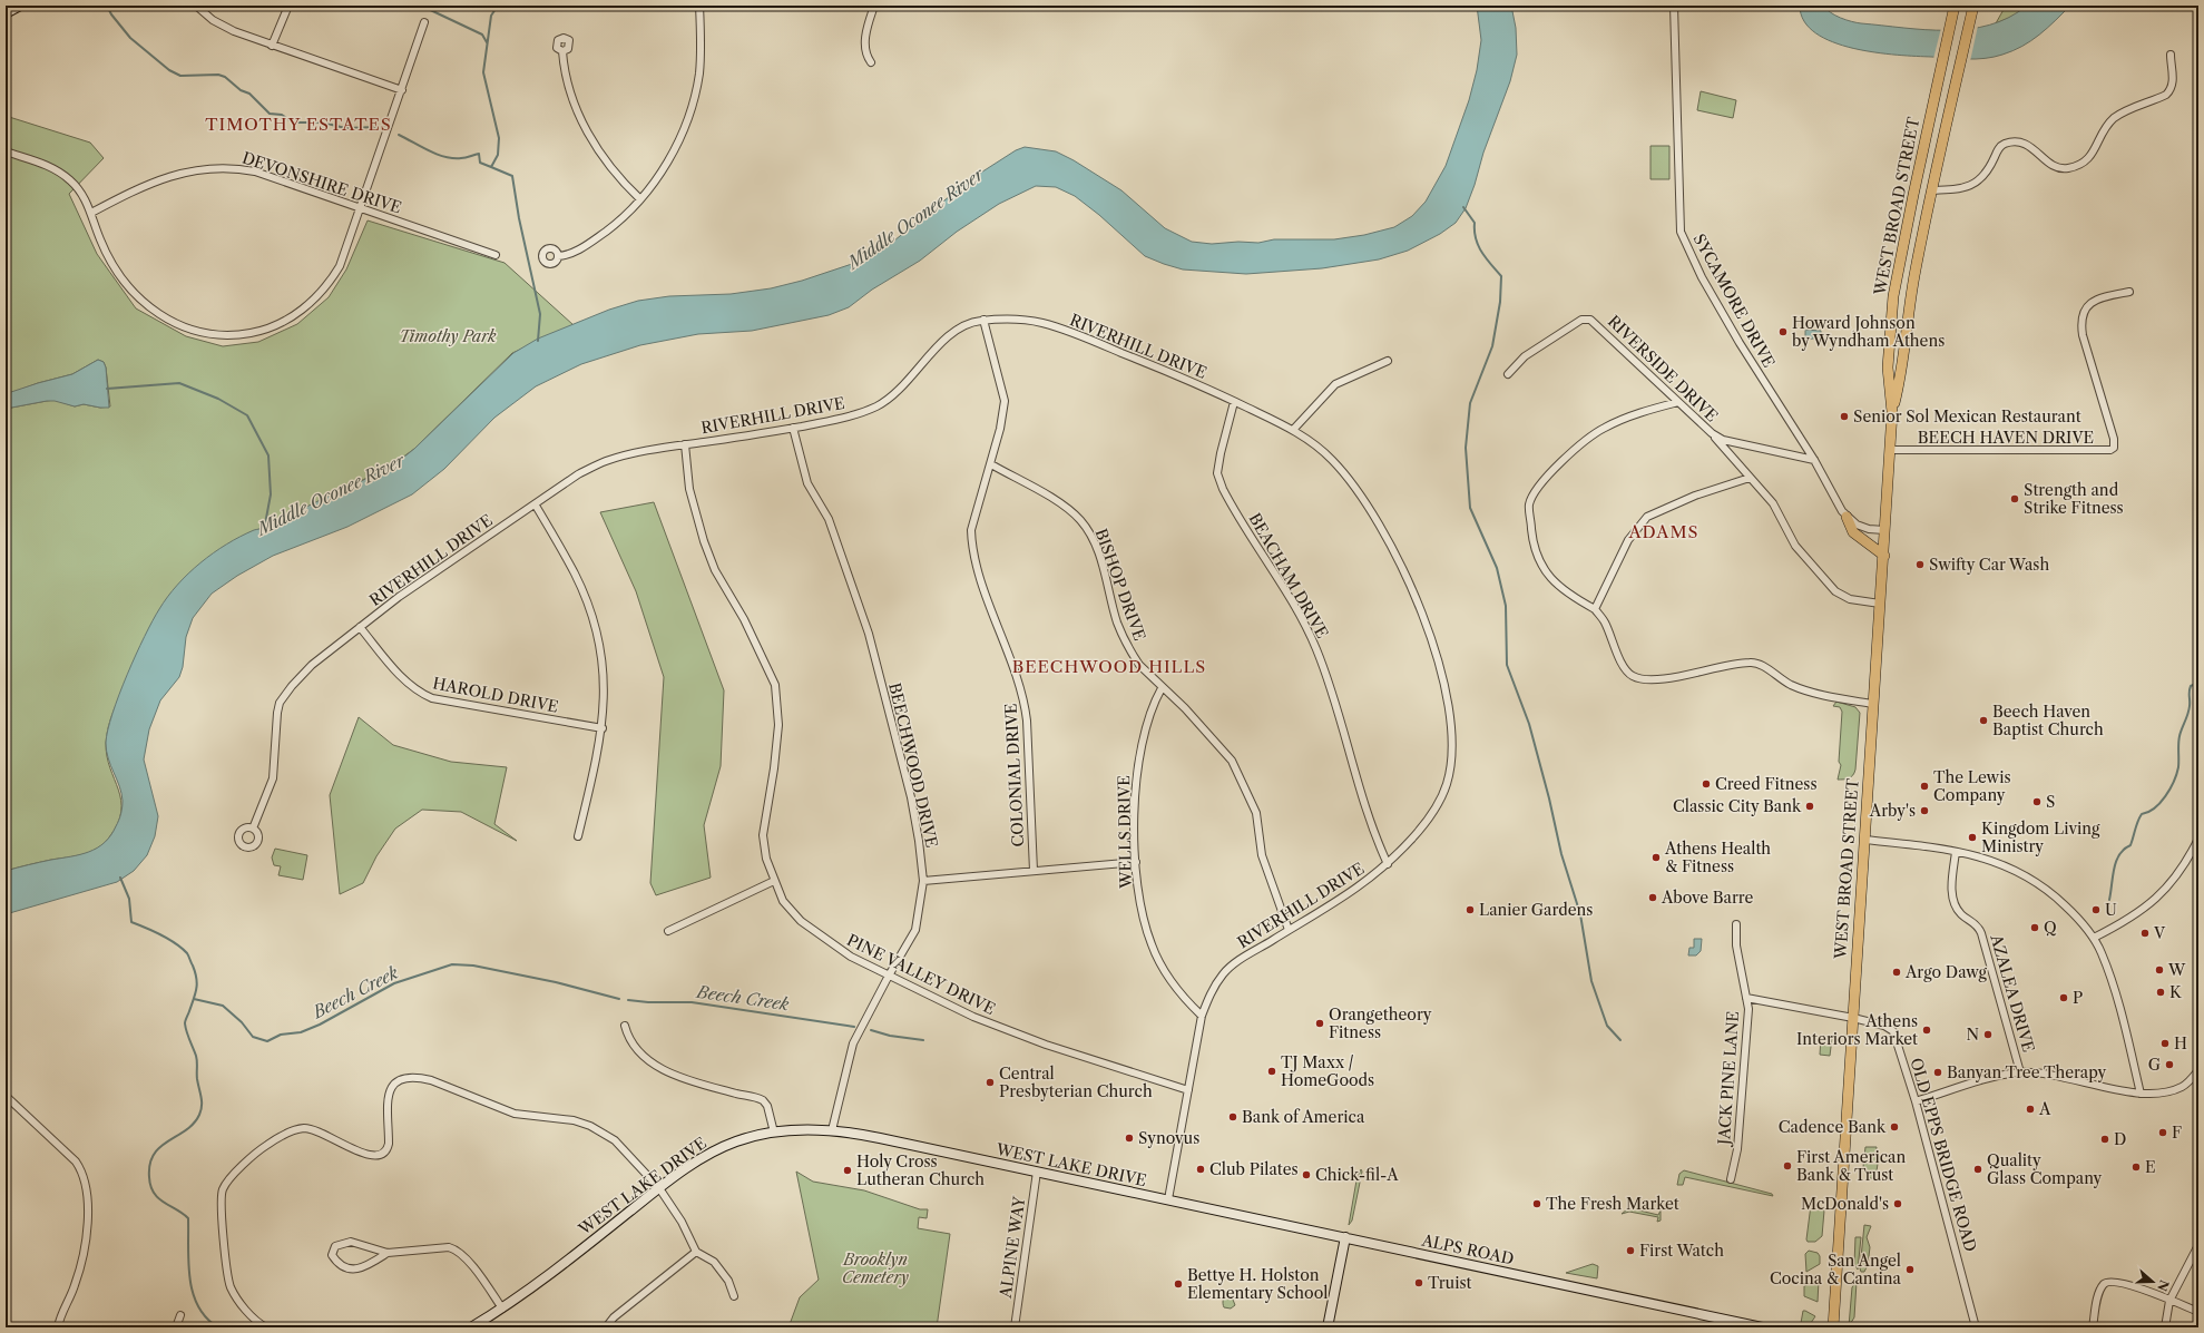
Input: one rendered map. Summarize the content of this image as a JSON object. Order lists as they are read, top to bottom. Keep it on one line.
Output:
{"streets":{"main road":["WEST BROAD STREET","WEST LAKE DRIVE","ALPS ROAD"],"street":["DEVONSHIRE DRIVE","SYCAMORE DRIVE","RIVERHILL DRIVE","RIVERSIDE DRIVE","BEECH HAVEN DRIVE","BEACHAM DRIVE","BISHOP DRIVE","HAROLD DRIVE","BEECHWOOD DRIVE","COLONIAL DRIVE","WELLS DRIVE","PINE VALLEY DRIVE","AZALEA DRIVE","JACK PINE LANE","OLD EPPS BRIDGE ROAD","ALPINE WAY"]},"crossings":[["WEST BROAD STREET","RIVERSIDE DRIVE"],["WEST BROAD STREET","BEECH HAVEN DRIVE"],["WEST BROAD STREET","OLD EPPS BRIDGE ROAD"],["SYCAMORE DRIVE","RIVERSIDE DRIVE"],["RIVERHILL DRIVE","BEACHAM DRIVE"],["RIVERHILL DRIVE","BISHOP DRIVE"],["RIVERHILL DRIVE","HAROLD DRIVE"],["RIVERHILL DRIVE","BEECHWOOD DRIVE"],["RIVERHILL DRIVE","COLONIAL DRIVE"],["RIVERHILL DRIVE","WELLS DRIVE"],["RIVERHILL DRIVE","PINE VALLEY DRIVE"],["RIVERHILL DRIVE","WEST LAKE DRIVE"],["RIVERHILL DRIVE","ALPS ROAD"],["BISHOP DRIVE","COLONIAL DRIVE"],["BISHOP DRIVE","WELLS DRIVE"],["BEECHWOOD DRIVE","PINE VALLEY DRIVE"],["BEECHWOOD DRIVE","WEST LAKE DRIVE"],["WEST LAKE DRIVE","ALPINE WAY"],["WEST LAKE DRIVE","ALPS ROAD"]],"districts":["TIMOTHY ESTATES","ADAMS","BEECHWOOD HILLS"],"water":["Middle Oconee River","Beech Creek"],"parks":["Timothy Park","Brooklyn Cemetery"],"places":["Howard Johnson by Wyndham Athens","Senior Sol Mexican Restaurant","Strength and Strike Fitness","Swifty Car Wash","Beech Haven Baptist Church","Creed Fitness","The Lewis Company","S","Classic City Bank","Arby's","Kingdom Living Ministry","Athens Health & Fitness","Above Barre","Lanier Gardens","U","Q","V","W","Argo Dawg","K","P","Orangetheory Fitness","Athens Interiors Market","N","H","G","TJ Maxx / HomeGoods","Banyan Tree Therapy","Central Presbyterian Church","A","Bank of America","Cadence Bank","F","Synovus","D","First American Bank & Trust","E","Club Pilates","Quality Glass Company","Holy Cross Lutheran Church","Chick-fil-A","The Fresh Market","McDonald's","First Watch","San Angel Cocina & Cantina","Truist","Bettye H. Holston Elementary School"],"north":"right"}
